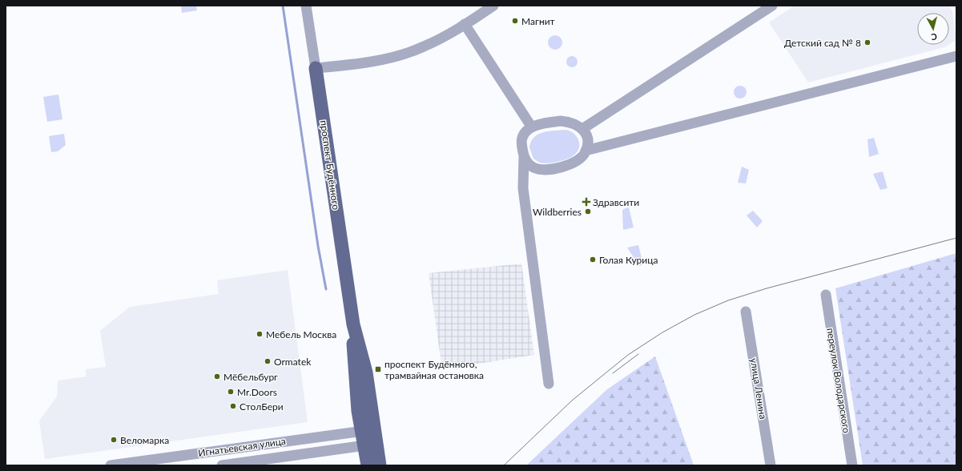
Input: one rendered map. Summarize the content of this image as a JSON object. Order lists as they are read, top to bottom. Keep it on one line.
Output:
{"streets":{"main road":["проспект Будённого"],"street":["переулок Володарского","улица Ленина","Игнатьевская улица"]},"crossings":[["проспект Будённого","Игнатьевская улица"]],"places":{"other":["Магнит","Детский сад № 8","Wildberries","Голая Курица","Мебель Москва","Ormatek","Мёбельбург","Mr.Doors","СтолБери","Веломарка"],"health":["Здравсити"],"transit":["проспект Будённого, трамвайная остановка"]},"north":"bottom"}
